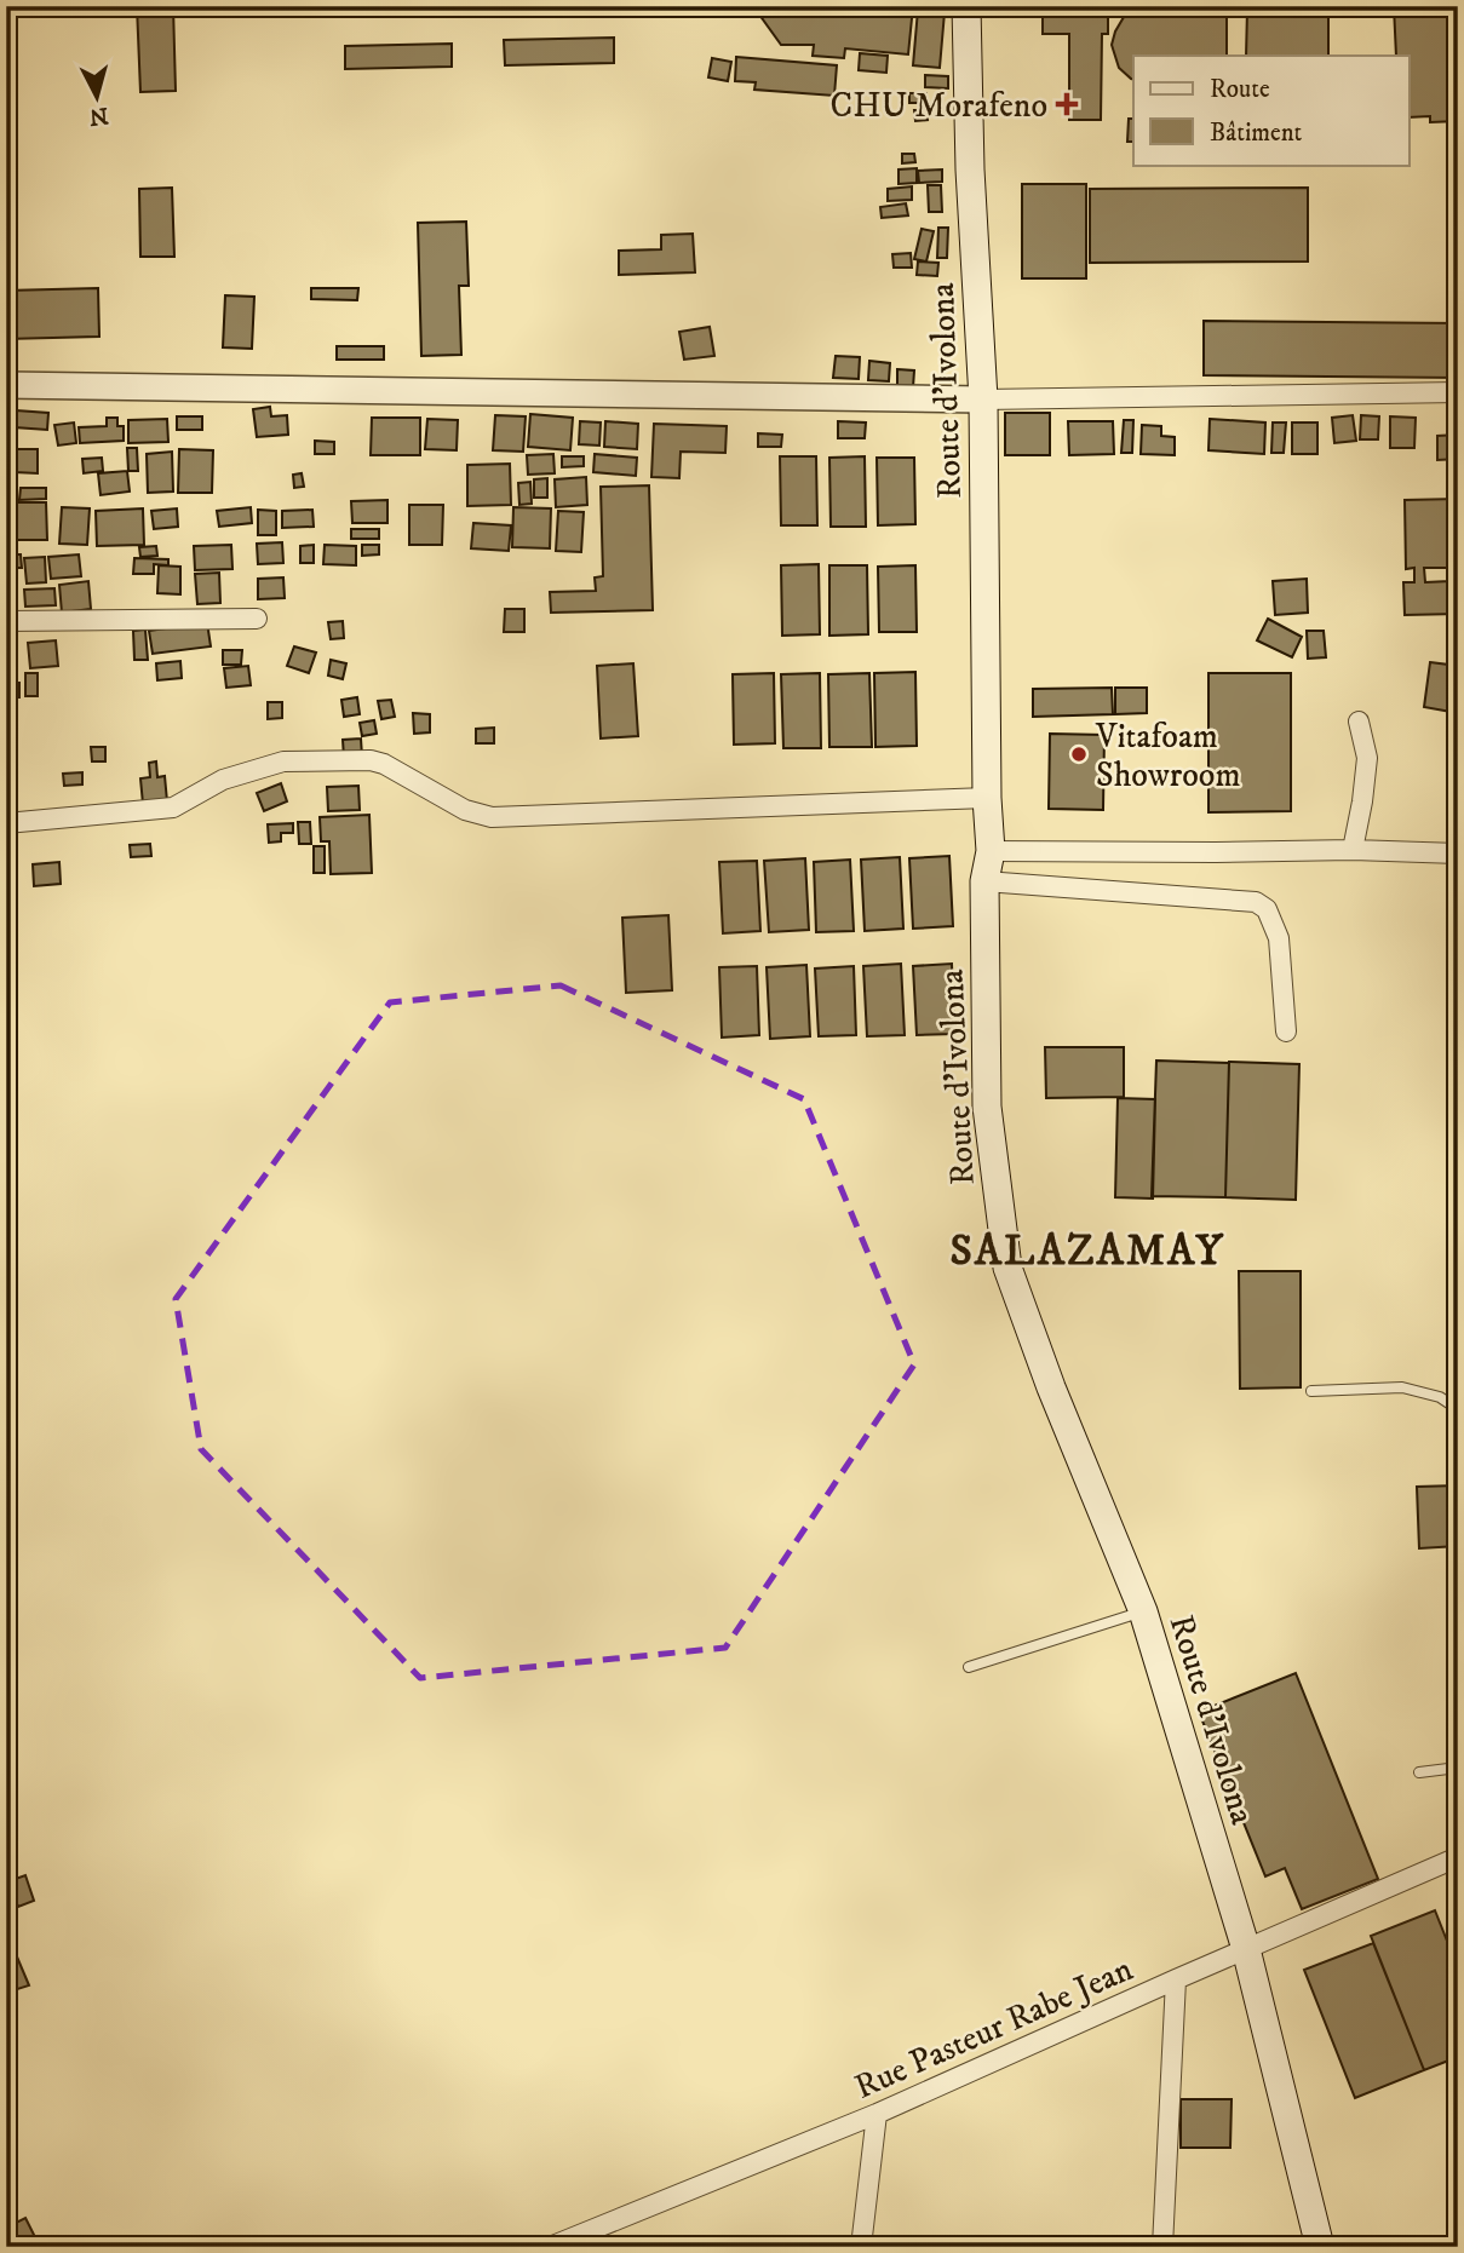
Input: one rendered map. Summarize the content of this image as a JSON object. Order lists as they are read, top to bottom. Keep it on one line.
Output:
{"streets":{"main road":["Route d'Ivolona"],"street":["Rue Pasteur Rabe Jean"]},"crossings":[["Route d'Ivolona","Rue Pasteur Rabe Jean"]],"districts":["SALAZAMAY"],"places":{"health":["CHU Morafeno"],"other":["Vitafoam Showroom"]},"legend":["Route","Bâtiment"],"north":"bottom"}
